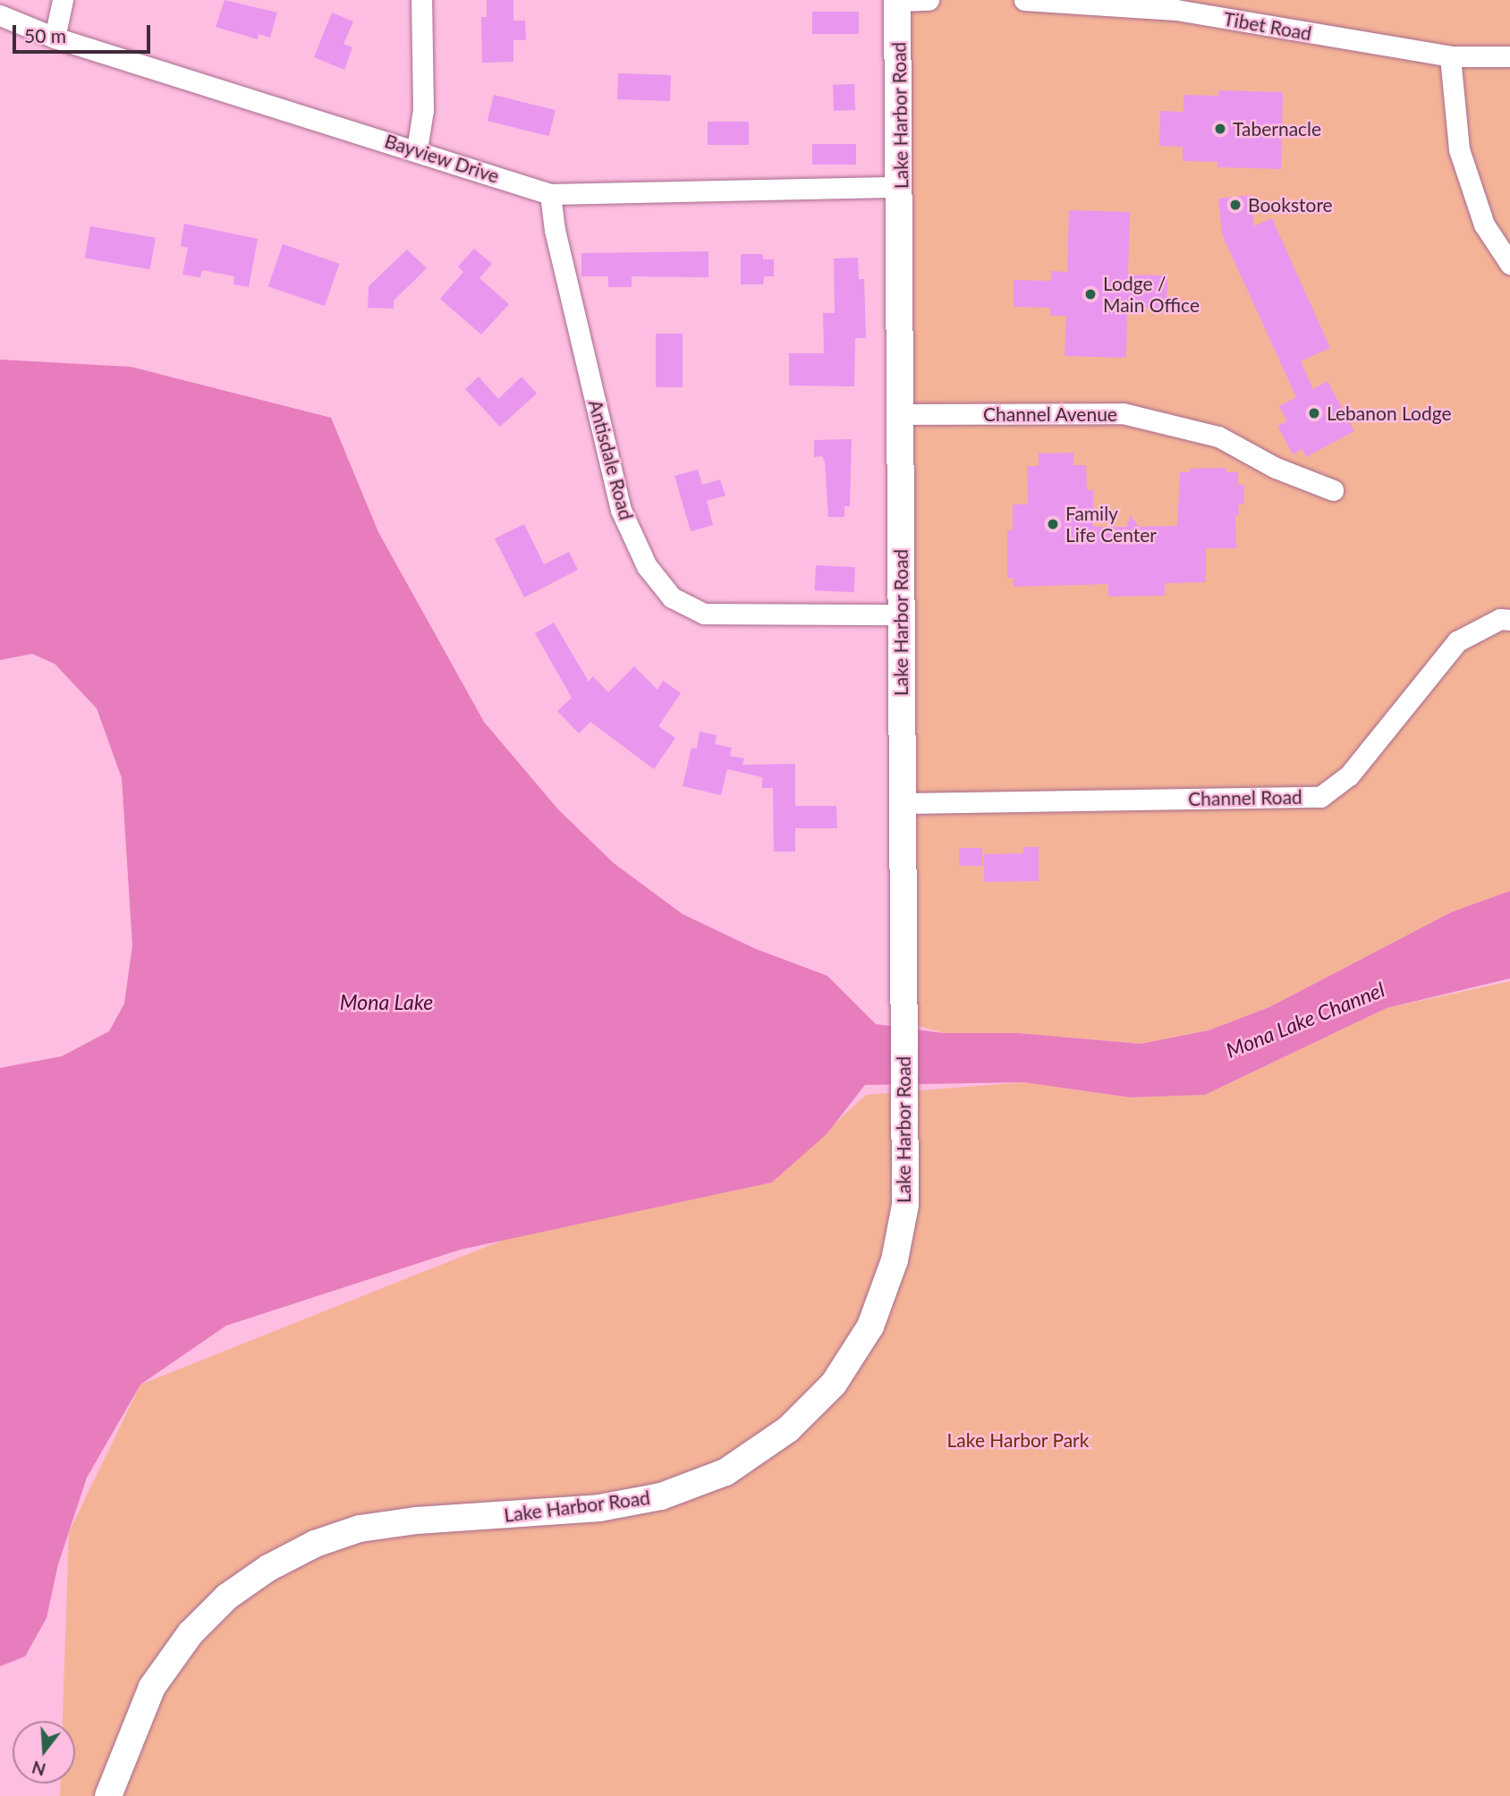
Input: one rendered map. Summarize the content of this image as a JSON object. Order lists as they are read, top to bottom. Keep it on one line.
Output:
{"streets":{"street":["Tibet Road","Lake Harbor Road","Bayview Drive","Channel Avenue","Antisdale Road","Channel Road"]},"crossings":[["Lake Harbor Road","Bayview Drive"],["Lake Harbor Road","Channel Avenue"],["Lake Harbor Road","Antisdale Road"],["Lake Harbor Road","Channel Road"],["Bayview Drive","Antisdale Road"]],"water":["Mona Lake","Mona Lake Channel"],"parks":["Lake Harbor Park"],"places":["Tabernacle","Bookstore","Lodge / Main Office","Lebanon Lodge","Family Life Center"],"scale_bar":"50 m","north":"bottom"}
